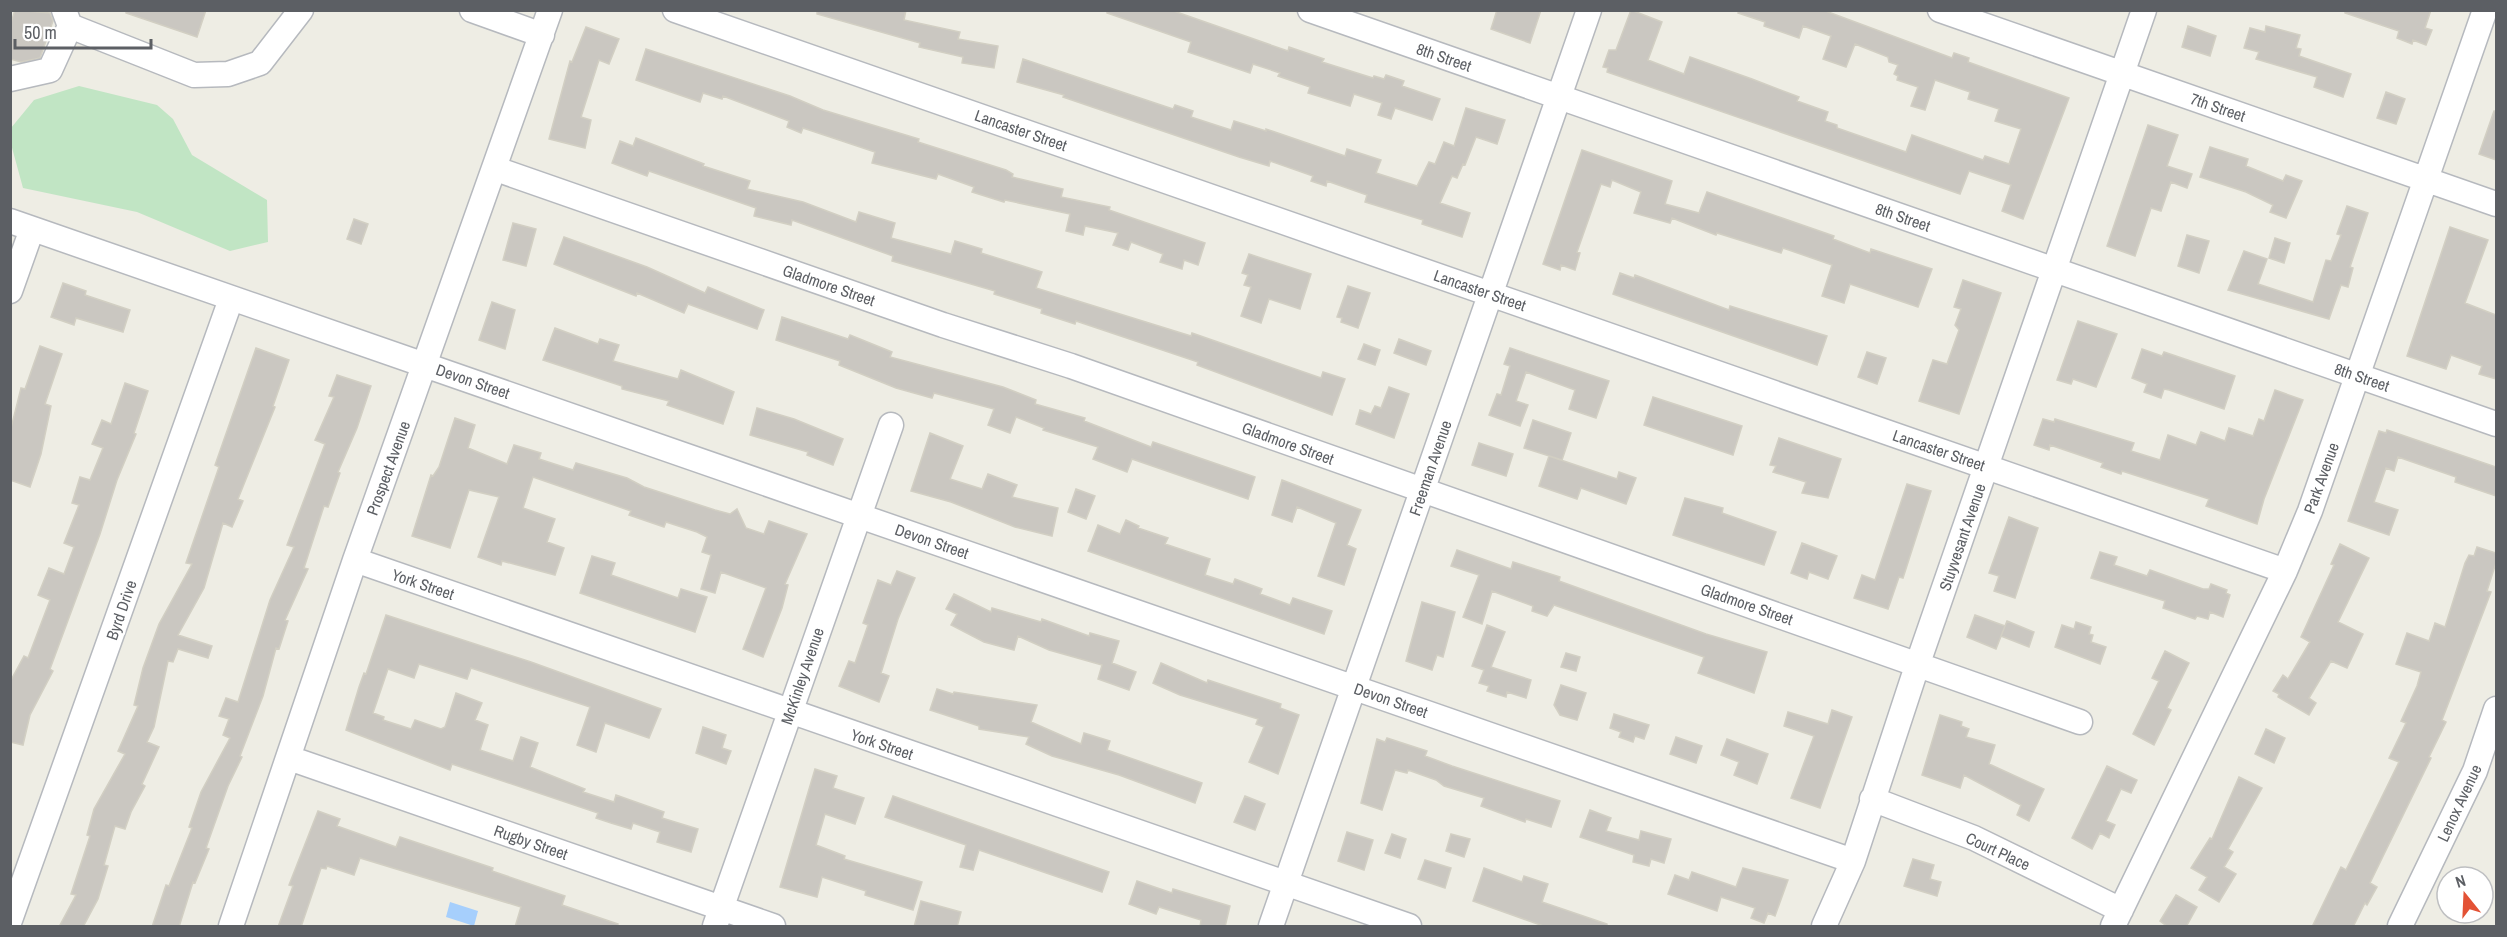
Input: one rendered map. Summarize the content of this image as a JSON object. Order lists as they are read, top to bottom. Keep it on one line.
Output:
{"streets":{"street":["8th Street","7th Street","Lancaster Street","Gladmore Street","Devon Street","Prospect Avenue","Freeman Avenue","Park Avenue","Stuyvesant Avenue","York Street","Byrd Drive","McKinley Avenue","Lenox Avenue","Rugby Street","Court Place"]},"crossings":[["8th Street","Freeman Avenue"],["8th Street","Park Avenue"],["8th Street","Stuyvesant Avenue"],["7th Street","Park Avenue"],["7th Street","Stuyvesant Avenue"],["Lancaster Street","Freeman Avenue"],["Lancaster Street","Park Avenue"],["Lancaster Street","Stuyvesant Avenue"],["Gladmore Street","Prospect Avenue"],["Gladmore Street","Freeman Avenue"],["Gladmore Street","Stuyvesant Avenue"],["Devon Street","Prospect Avenue"],["Devon Street","Freeman Avenue"],["Devon Street","Stuyvesant Avenue"],["Devon Street","Byrd Drive"],["Devon Street","McKinley Avenue"],["Prospect Avenue","York Street"],["Prospect Avenue","Rugby Street"],["Freeman Avenue","York Street"],["Park Avenue","Court Place"],["Stuyvesant Avenue","Court Place"],["York Street","McKinley Avenue"],["McKinley Avenue","Rugby Street"]],"scale_bar":"50 m","north":"top"}
